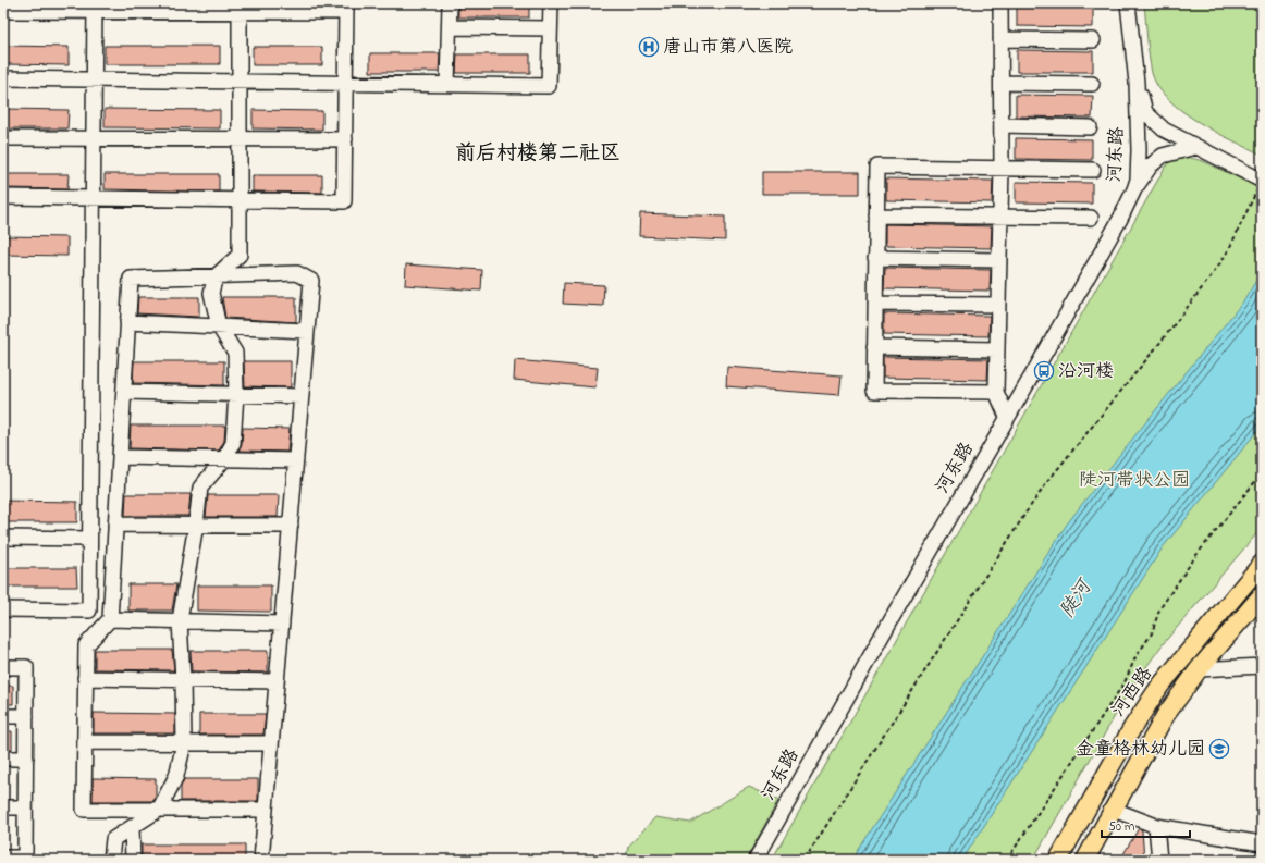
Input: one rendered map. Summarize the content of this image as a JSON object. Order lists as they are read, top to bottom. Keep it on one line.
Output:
{"streets":{"main road":["河西路"],"street":["河东路"]},"districts":["前后村楼第二社区"],"water":["陡河"],"parks":["陡河带状公园"],"places":{"hospital":["唐山市第八医院"],"bus stop":["沿河楼"],"school or university":["金童格林幼儿园"]},"scale_bar":"50 m"}
